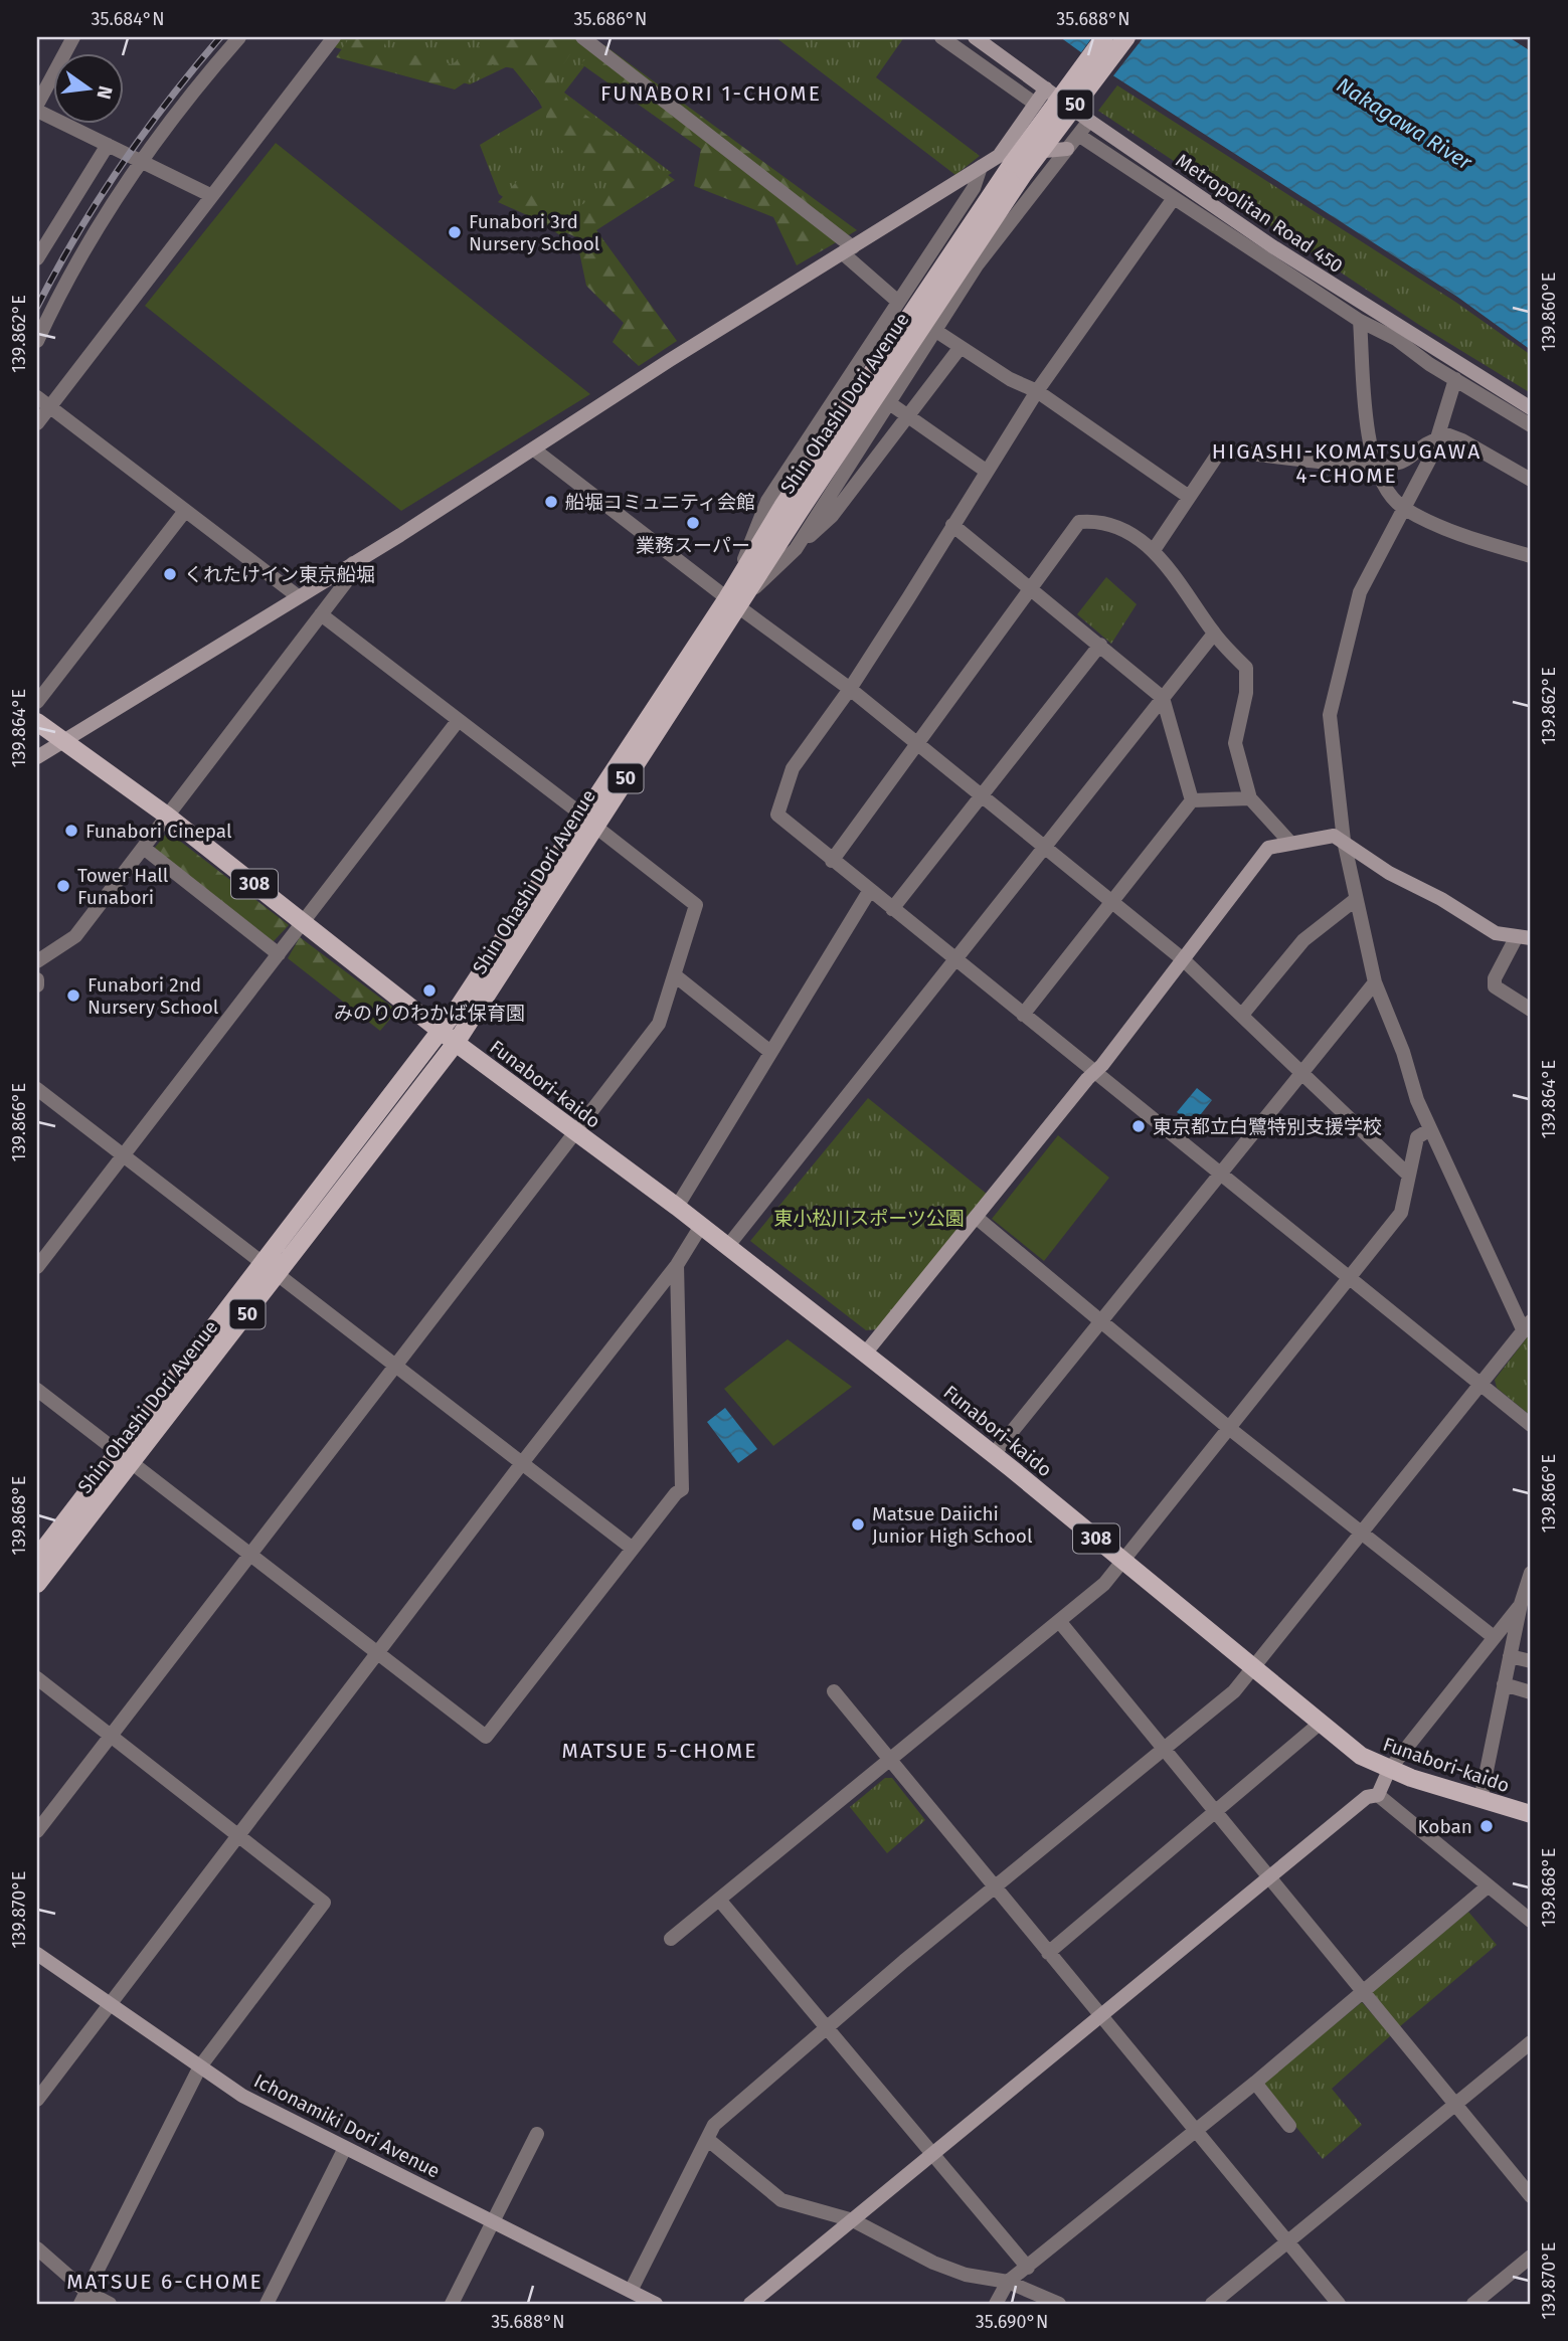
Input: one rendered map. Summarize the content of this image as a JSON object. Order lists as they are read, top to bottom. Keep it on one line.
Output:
{"streets":{"main road":["50","Shin Ohashi Dori Avenue","308","Funabori-kaido"],"street":["Metropolitan Road 450","Ichonamiki Dori Avenue"]},"crossings":[["50","Shin Ohashi Dori Avenue"],["Shin Ohashi Dori Avenue","Funabori-kaido"]],"districts":["FUNABORI 1-CHOME","HIGASHI-KOMATSUGAWA 4-CHOME","MATSUE 5-CHOME","MATSUE 6-CHOME"],"water":["Nakagawa River"],"parks":["東小松川スポーツ公園"],"places":["Funabori 3rd Nursery School","船堀コミュニティ会館","業務スーパー","くれたけイン東京船堀","Funabori Cinepal","Tower Hall Funabori","みのりのわかば保育園","Funabori 2nd Nursery School","東京都立白鷺特別支援学校","Matsue Daiichi Junior High School","Koban"],"north":"right","coordinates":["35.684°N","35.686°N","35.688°N","139.860°E","139.862°E","139.864°E","139.866°E","139.868°E","139.870°E","35.690°N"]}
